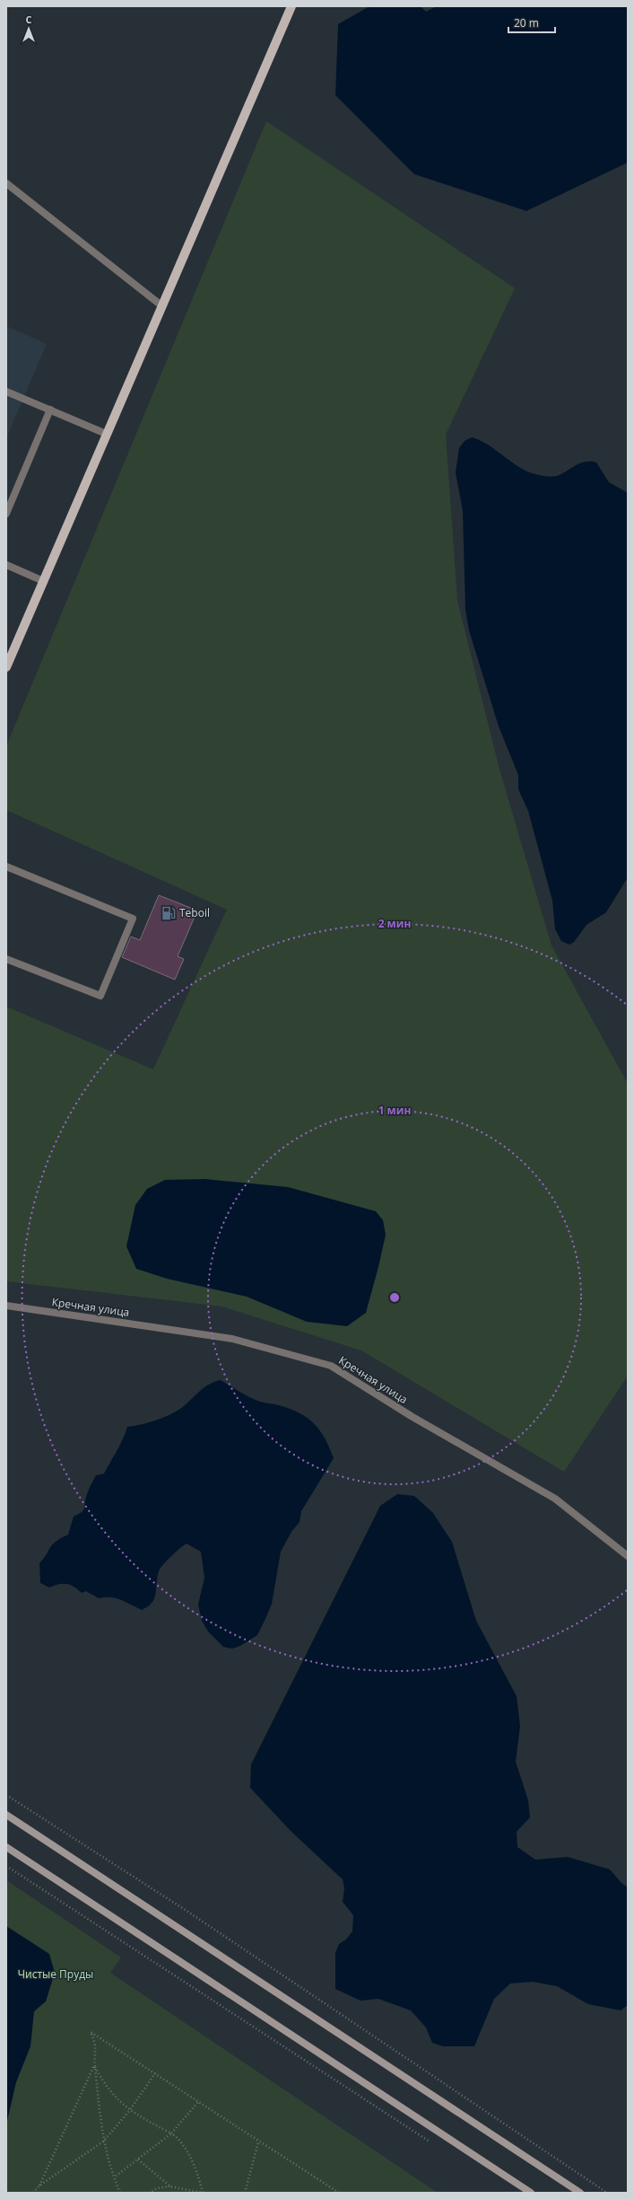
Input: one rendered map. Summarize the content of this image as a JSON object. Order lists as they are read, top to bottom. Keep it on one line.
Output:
{"streets":{"street":["Кречная улица"]},"parks":["Чистые Пруды"],"places":{"fuel station":["Teboil"]},"scale_bar":"20 m","north":"top","rings":["2 мин","1 мин"]}
